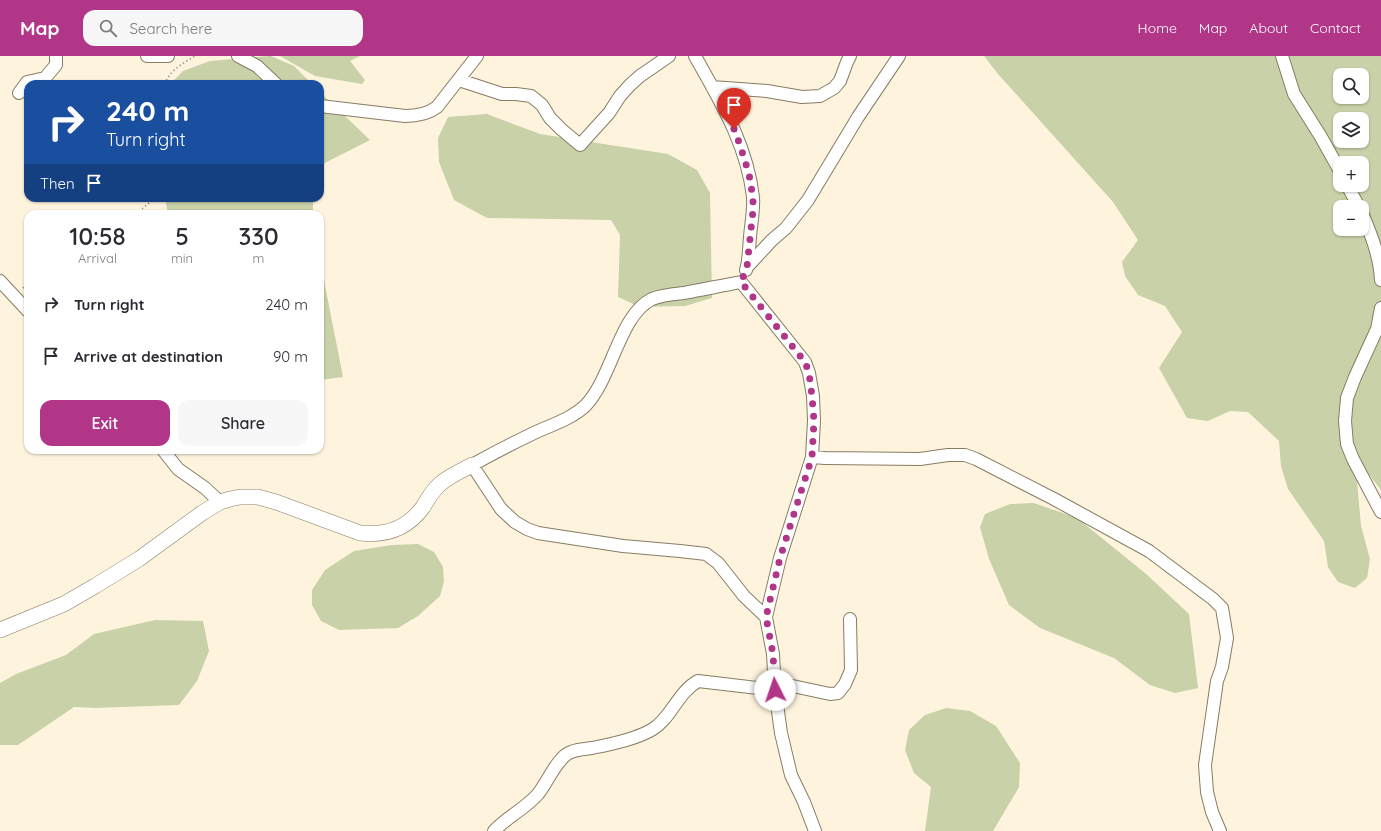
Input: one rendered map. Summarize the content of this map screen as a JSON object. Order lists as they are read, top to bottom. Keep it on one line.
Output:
{"page":{"header":"Map","search":"Search here","nav":["Home","Map","About","Contact"],"map_buttons":["+","−"],"turn":["240 m","Turn right"],"then":"Then","eta":["10:58","Arrival","5","min","330","m"],"list":[{"name":"Turn right","value":"240 m"},{"name":"Arrive at destination","value":"90 m"}],"buttons":["Exit","Share"]}}
